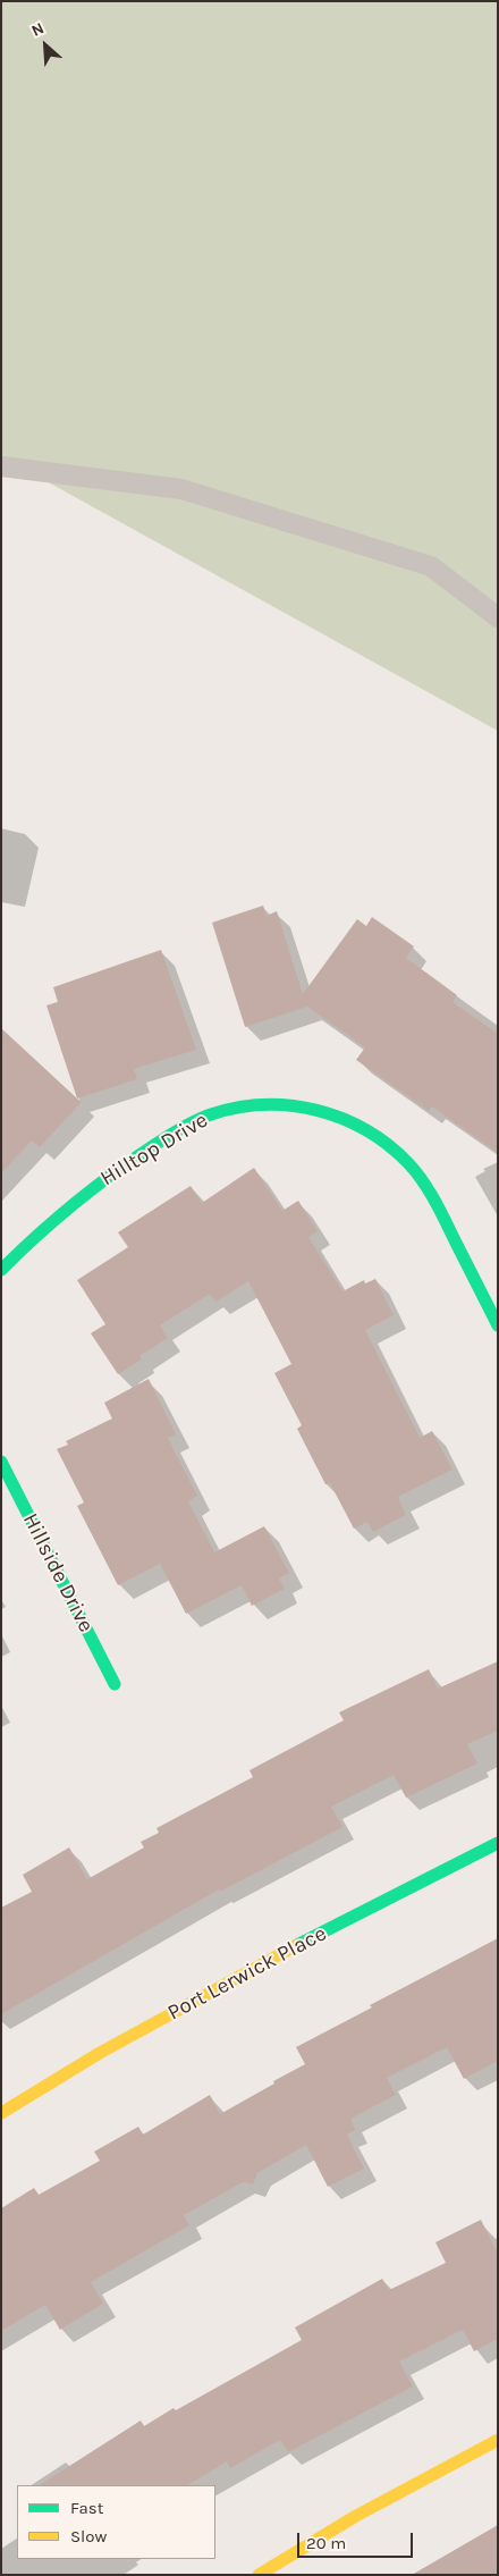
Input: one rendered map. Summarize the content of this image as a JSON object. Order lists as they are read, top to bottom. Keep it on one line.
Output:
{"streets":{"street":["Hilltop Drive","Hillside Drive","Port Lerwick Place"]},"legend":["Fast","Slow"],"scale_bar":"20 m","north":"top left"}
